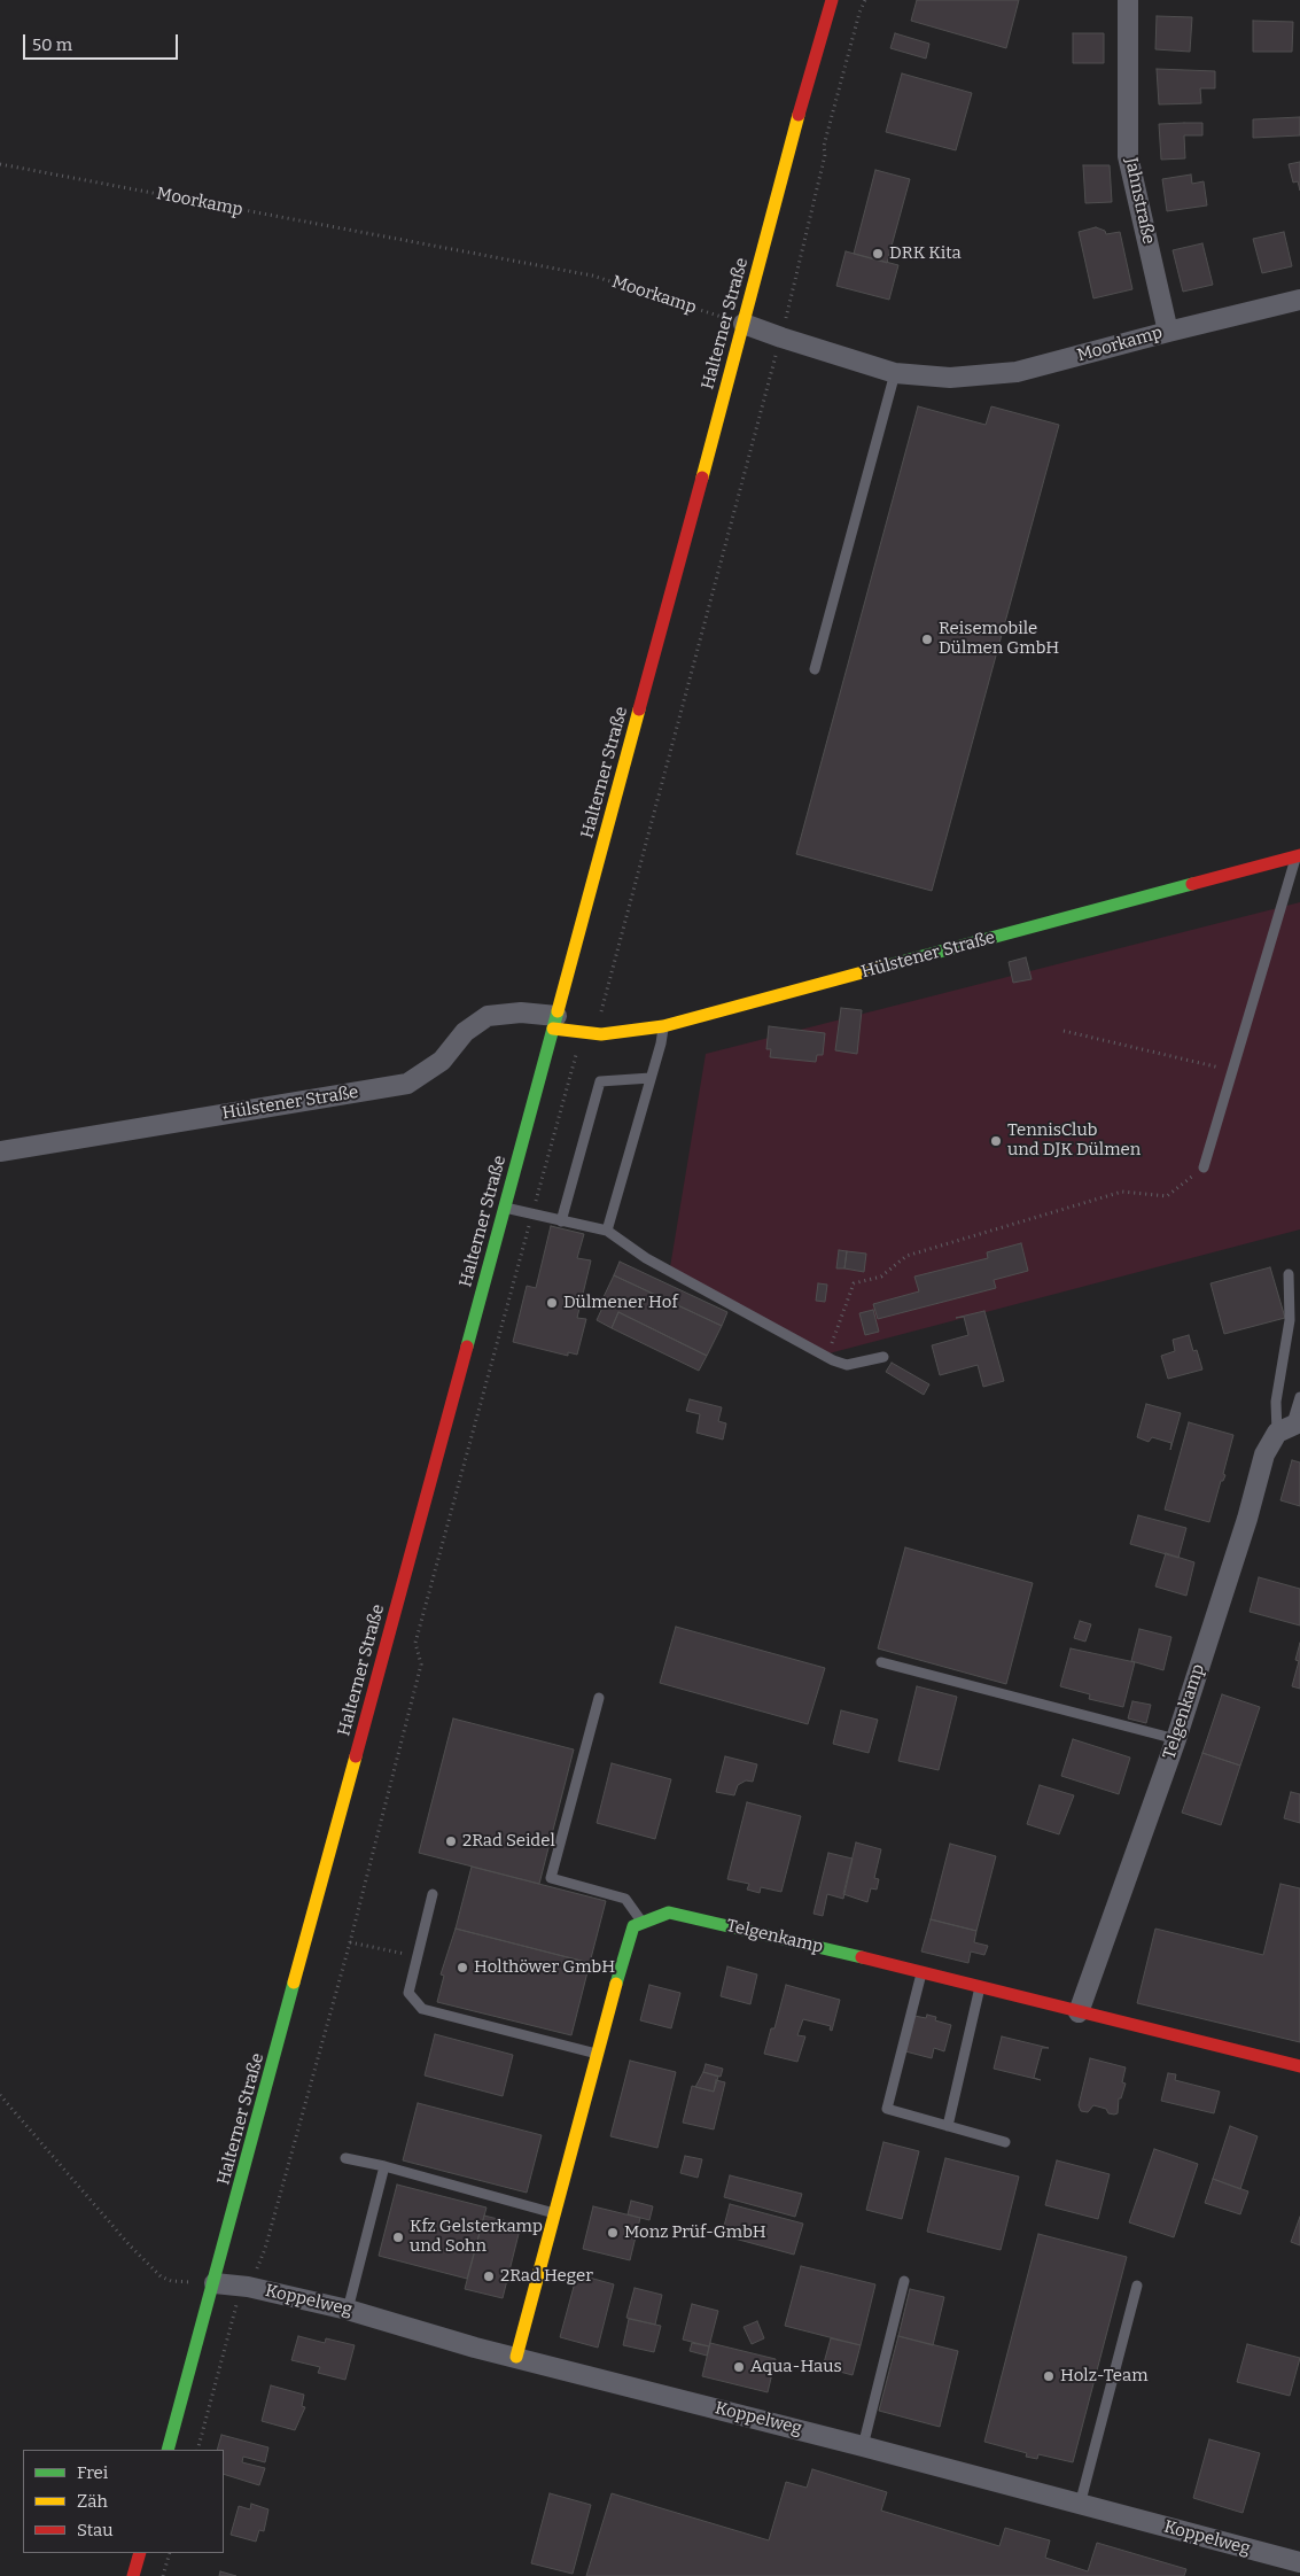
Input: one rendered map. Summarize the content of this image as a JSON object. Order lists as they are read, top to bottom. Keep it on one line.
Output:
{"streets":{"main road":["Halterner Straße","Hülstener Straße","Telgenkamp"],"street":["Jahnstraße","Moorkamp","Koppelweg"]},"crossings":[["Jahnstraße","Moorkamp"],["Moorkamp","Halterner Straße"],["Halterner Straße","Hülstener Straße"],["Halterner Straße","Koppelweg"]],"places":["DRK Kita","Reisemobile Dülmen GmbH","TennisClub und DJK Dülmen","Dülmener Hof","2Rad Seidel","Holthöwer GmbH","Monz Prüf-GmbH","Kfz Gelsterkamp und Sohn","2Rad Heger","Aqua-Haus","Holz-Team"],"legend":["Frei","Zäh","Stau"],"scale_bar":"50 m"}
